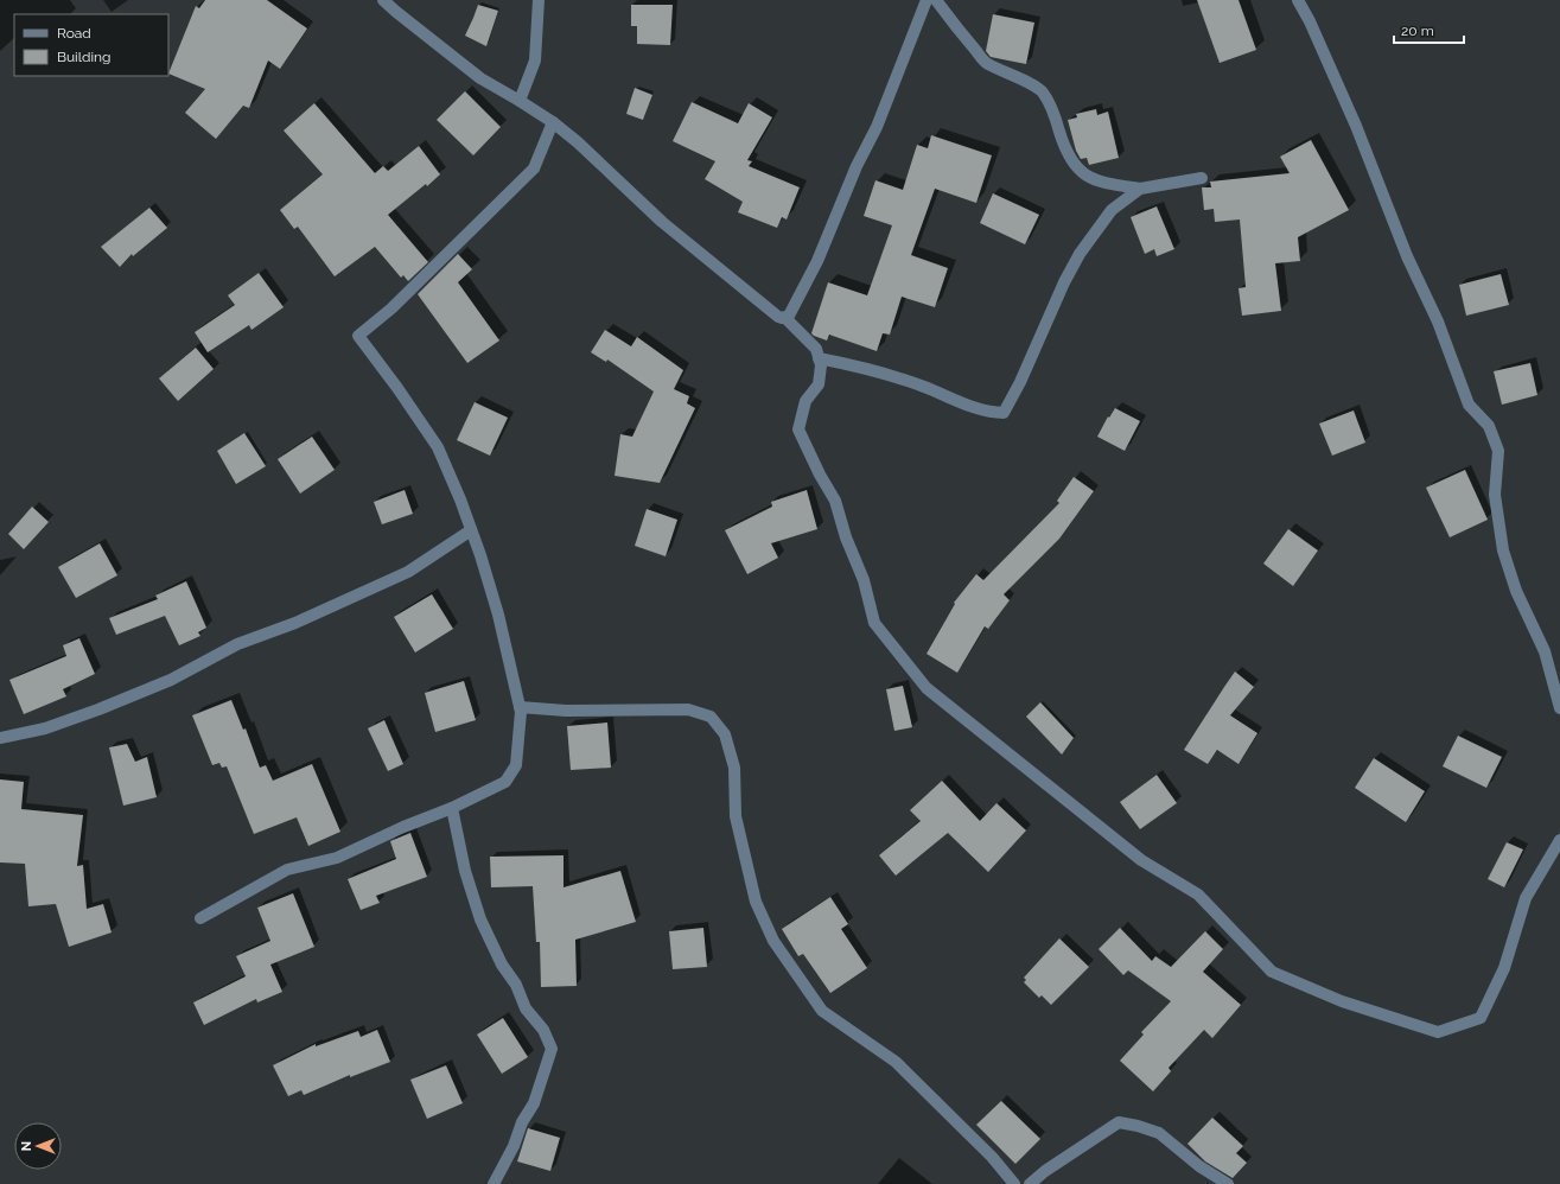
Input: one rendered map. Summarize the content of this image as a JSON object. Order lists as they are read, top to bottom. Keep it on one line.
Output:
{"legend":["Road","Building"],"scale_bar":"20 m","north":"left"}
